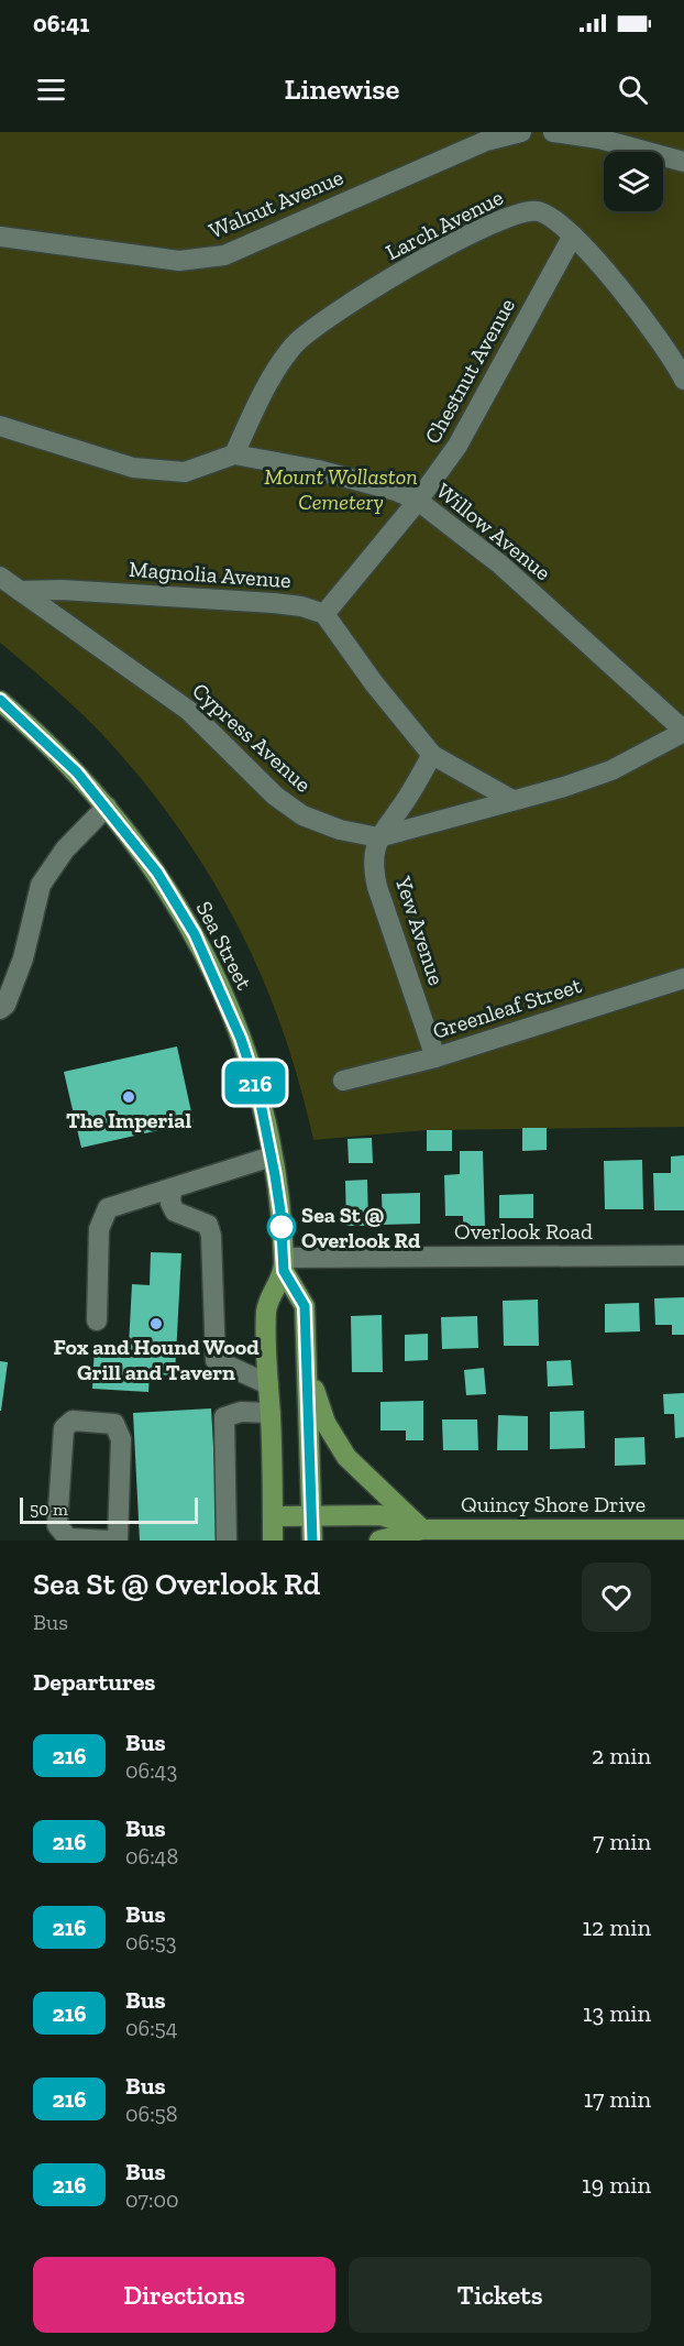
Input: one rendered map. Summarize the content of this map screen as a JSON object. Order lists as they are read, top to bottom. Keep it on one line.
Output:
{"streets":{"main road":["Sea Street","Quincy Shore Drive"],"street":["Walnut Avenue","Larch Avenue","Chestnut Avenue","Willow Avenue","Magnolia Avenue","Cypress Avenue","Yew Avenue","Greenleaf Street","Overlook Road"]},"crossings":[["Larch Avenue","Chestnut Avenue"],["Larch Avenue","Willow Avenue"],["Chestnut Avenue","Willow Avenue"],["Chestnut Avenue","Magnolia Avenue"],["Willow Avenue","Cypress Avenue"],["Magnolia Avenue","Cypress Avenue"],["Cypress Avenue","Yew Avenue"],["Yew Avenue","Greenleaf Street"],["Sea Street","Overlook Road"],["Sea Street","Quincy Shore Drive"]],"parks":["Mount Wollaston Cemetery"],"places":["The Imperial","Sea St @ Overlook Rd","Fox and Hound Wood Grill and Tavern"],"lines":["bus line 216"],"scale_bar":"50 m","page":{"status":"06:41","header":"Linewise","on_map":"216","scale":"50 m","heading":[["Sea St @ Overlook Rd","Bus"],"Departures"],"list":[{"mark":"216","name":"Bus","note":"06:43","value":"2 min"},{"mark":"216","name":"Bus","note":"06:48","value":"7 min"},{"mark":"216","name":"Bus","note":"06:53","value":"12 min"},{"mark":"216","name":"Bus","note":"06:54","value":"13 min"},{"mark":"216","name":"Bus","note":"06:58","value":"17 min"},{"mark":"216","name":"Bus","note":"07:00","value":"19 min"}],"buttons":["Directions","Tickets"]}}
